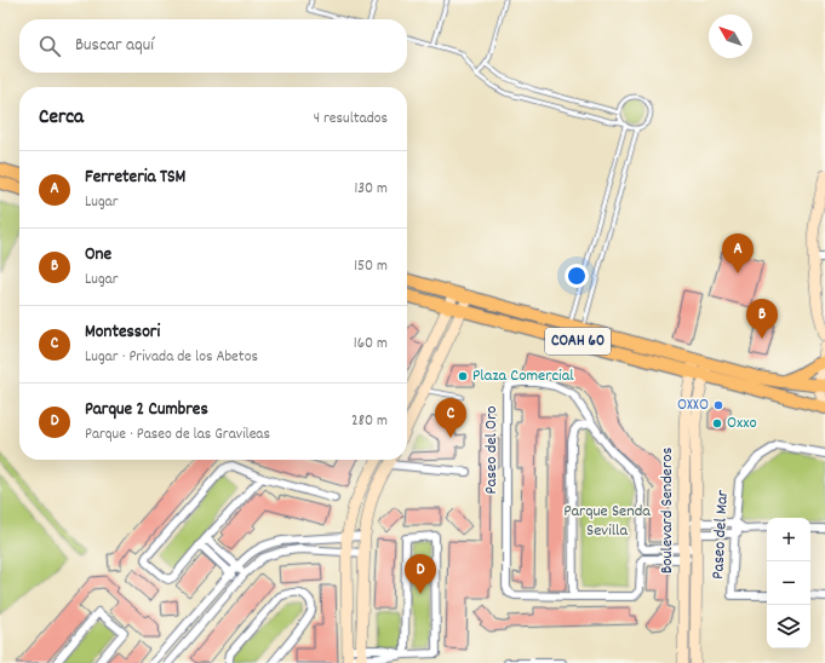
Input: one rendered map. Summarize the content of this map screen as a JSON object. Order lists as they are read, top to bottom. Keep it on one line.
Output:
{"streets":{"main road":["COAH 60","Boulevard Senderos"],"street":["Paseo del Oro","Paseo del Mar"]},"crossings":[["COAH 60","Boulevard Senderos"],["Paseo del Oro","Boulevard Senderos"]],"parks":["Parque Senda Sevilla"],"places":["Plaza Comercial","OXXO","Oxxo"],"north":"top left","page":{"search":"Buscar aquí","heading":["Cerca","4 resultados"],"list":[{"mark":"A","name":"Ferreteria TSM","note":"Lugar","value":"130 m"},{"mark":"B","name":"One","note":"Lugar","value":"150 m"},{"mark":"C","name":"Montessori","note":"Lugar · Privada de los Abetos","value":"160 m"},{"mark":"D","name":"Parque 2 Cumbres","note":"Parque · Paseo de las Gravileas","value":"280 m"}],"pins":["A","B","C","D"],"map_buttons":["+","−"]}}
